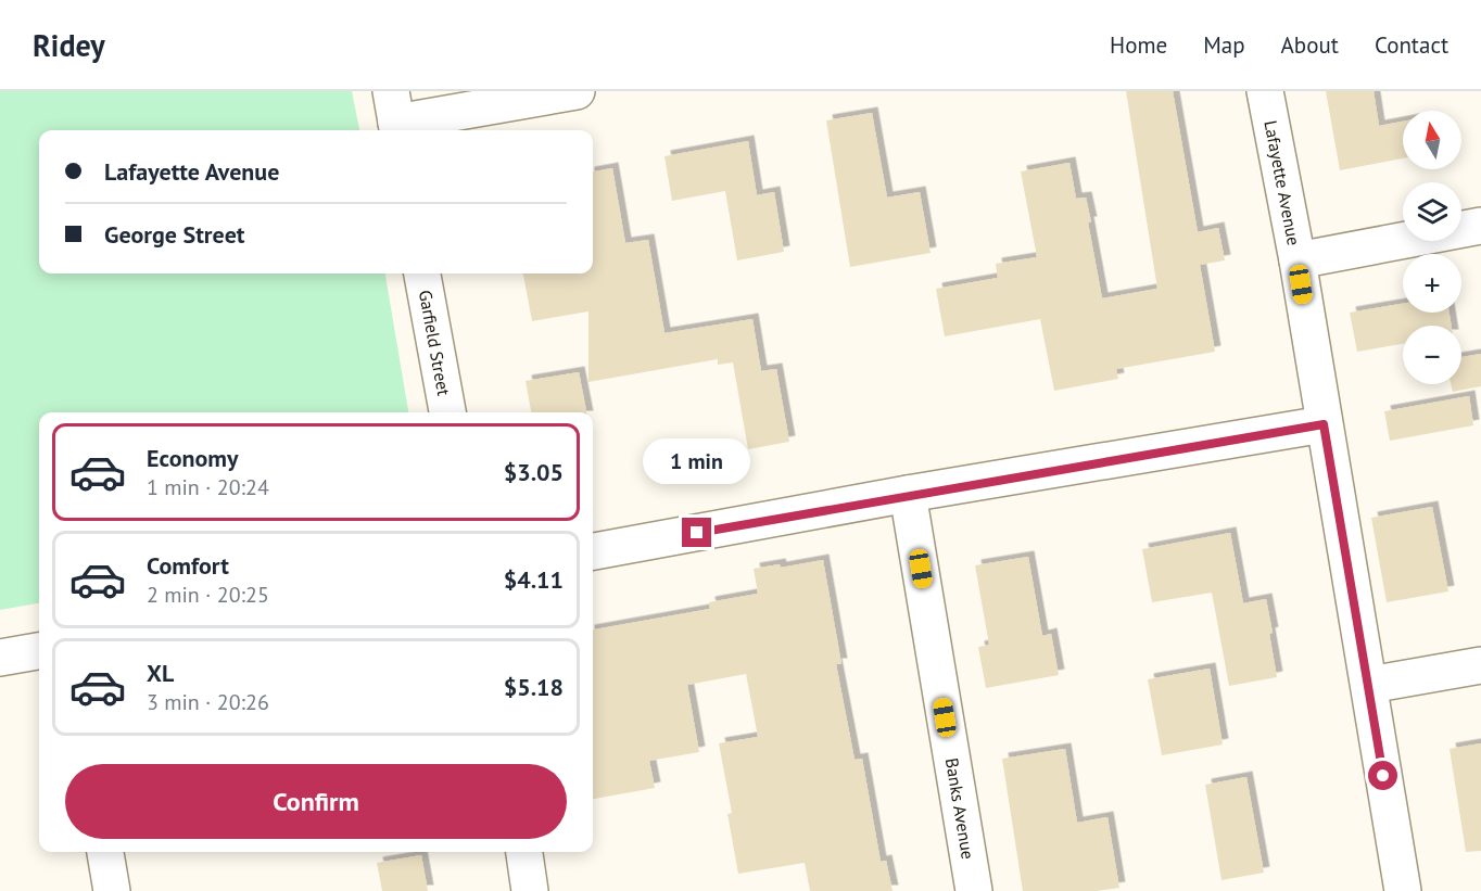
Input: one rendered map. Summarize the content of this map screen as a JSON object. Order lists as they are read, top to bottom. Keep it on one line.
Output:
{"streets":{"street":["Lafayette Avenue","Garfield Street","Banks Avenue"]},"north":"top","page":{"header":"Ridey","nav":["Home","Map","About","Contact"],"map_buttons":["+","−"],"banner":["Lafayette Avenue","George Street"],"list":[{"name":"Economy","note":"1 min · 20:24","value":"$3.05"},{"name":"Comfort","note":"2 min · 20:25","value":"$4.11"},{"name":"XL","note":"3 min · 20:26","value":"$5.18"}],"bubble":"1 min","buttons":"Confirm"}}
